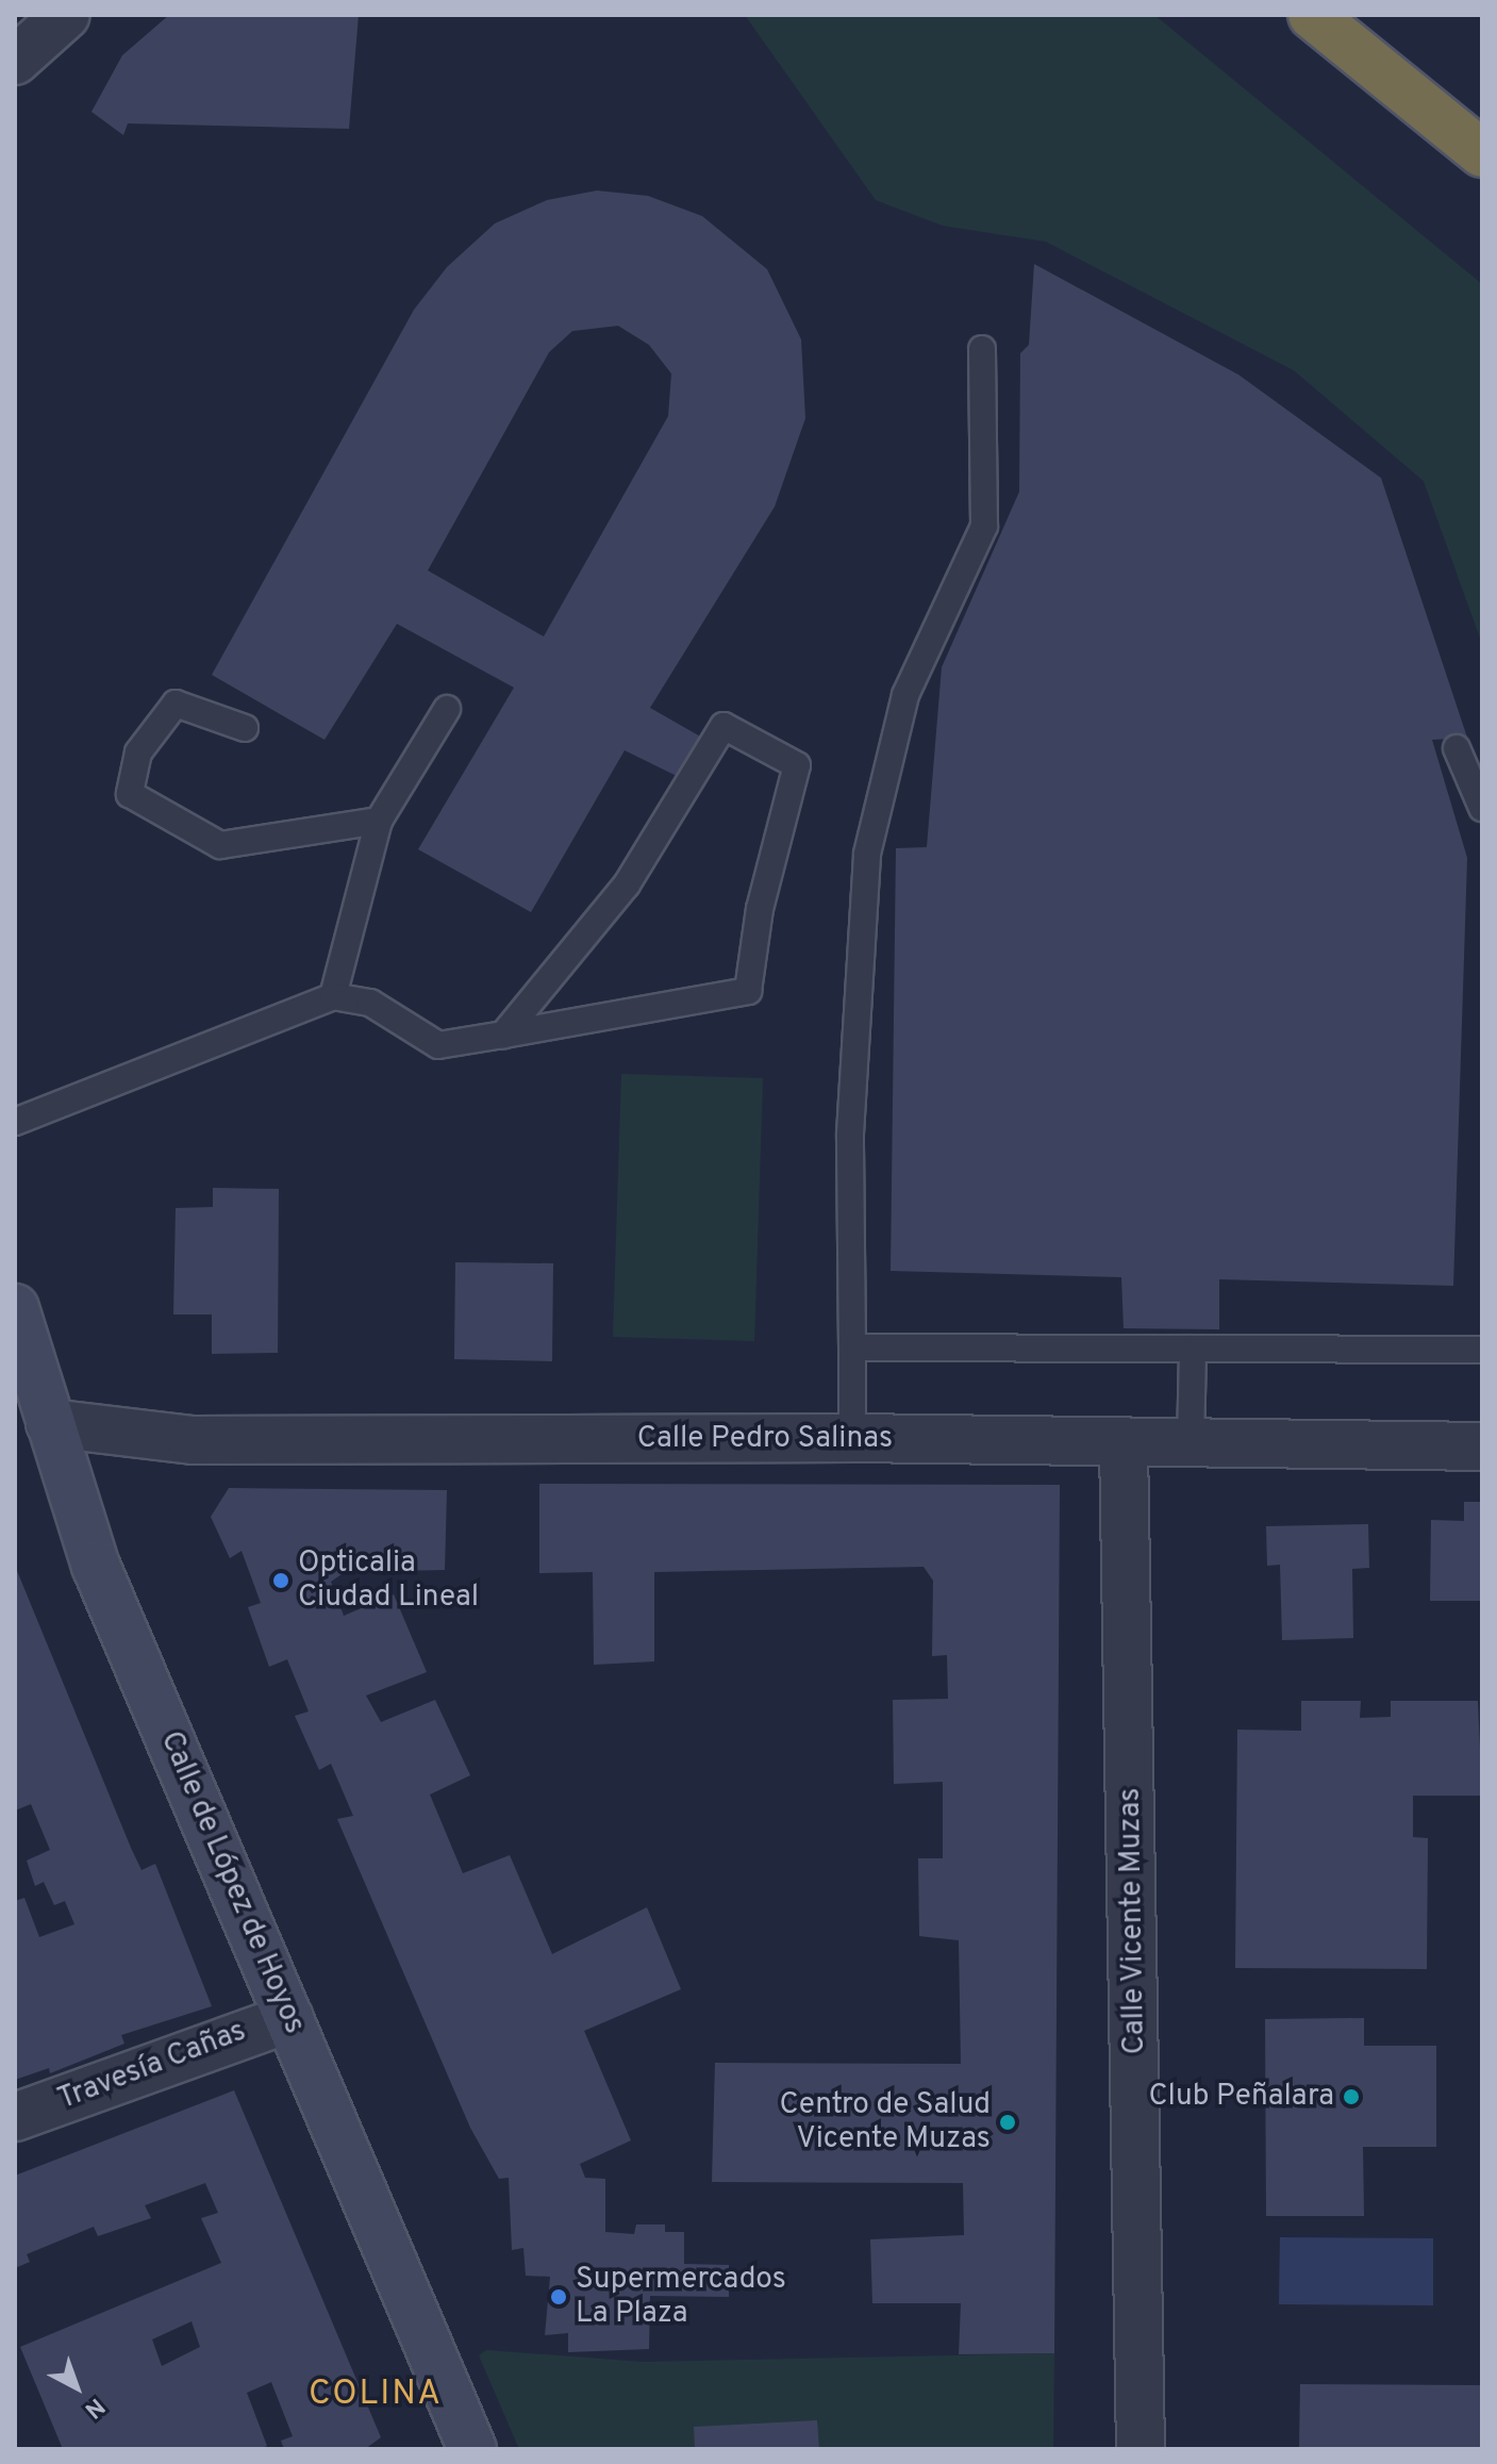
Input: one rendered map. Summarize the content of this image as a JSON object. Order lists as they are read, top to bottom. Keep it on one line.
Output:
{"streets":{"street":["Calle Pedro Salinas","Calle de López de Hoyos","Calle Vicente Muzas","Travesía Cañas"]},"crossings":[["Calle Pedro Salinas","Calle de López de Hoyos"],["Calle Pedro Salinas","Calle Vicente Muzas"],["Calle de López de Hoyos","Travesía Cañas"]],"districts":["COLINA"],"places":["Opticalia Ciudad Lineal","Club Peñalara","Centro de Salud Vicente Muzas","Supermercados La Plaza"],"north":"bottom right"}
